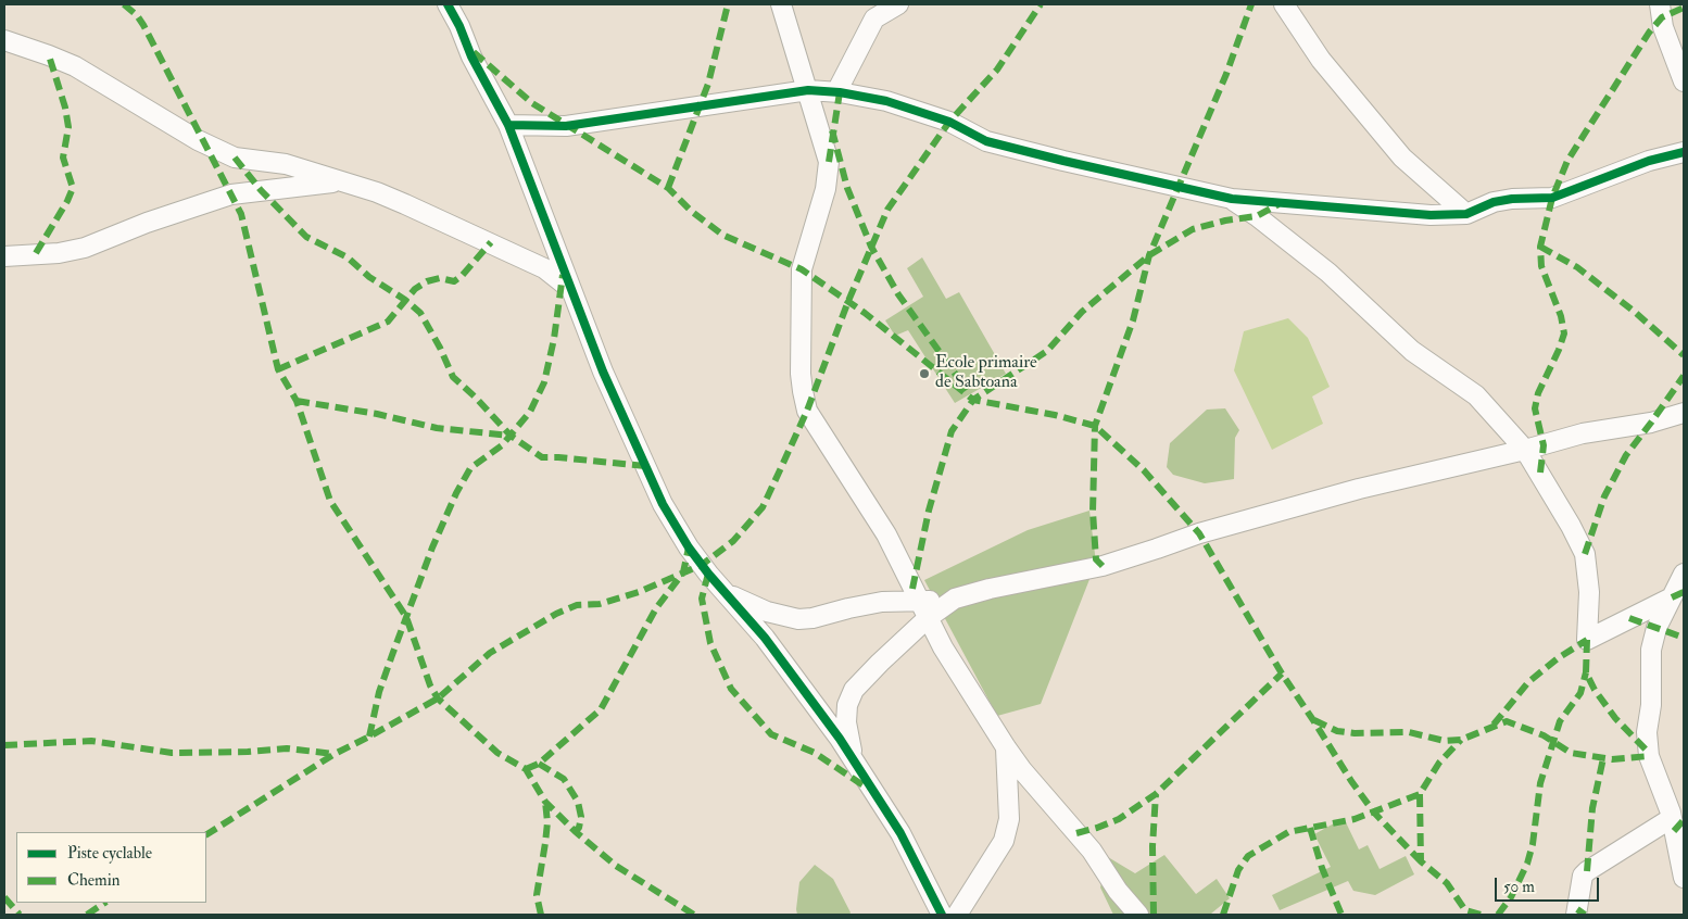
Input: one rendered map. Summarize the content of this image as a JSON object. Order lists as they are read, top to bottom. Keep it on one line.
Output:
{"places":["Ecole primaire de Sabtoana"],"legend":["Piste cyclable","Chemin"],"scale_bar":"50 m"}
